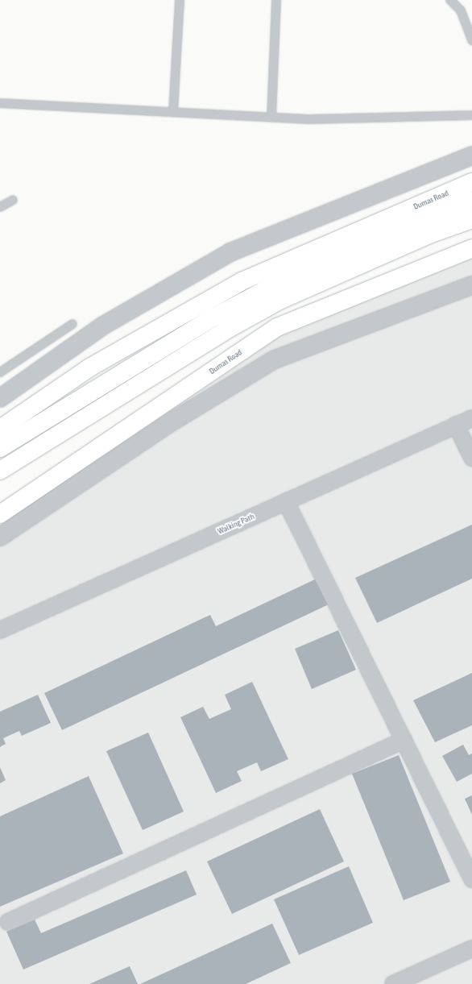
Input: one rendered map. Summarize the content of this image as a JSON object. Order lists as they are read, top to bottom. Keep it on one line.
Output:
{"streets":{"main road":["Dumas Road"],"street":["Walking Path"]}}
